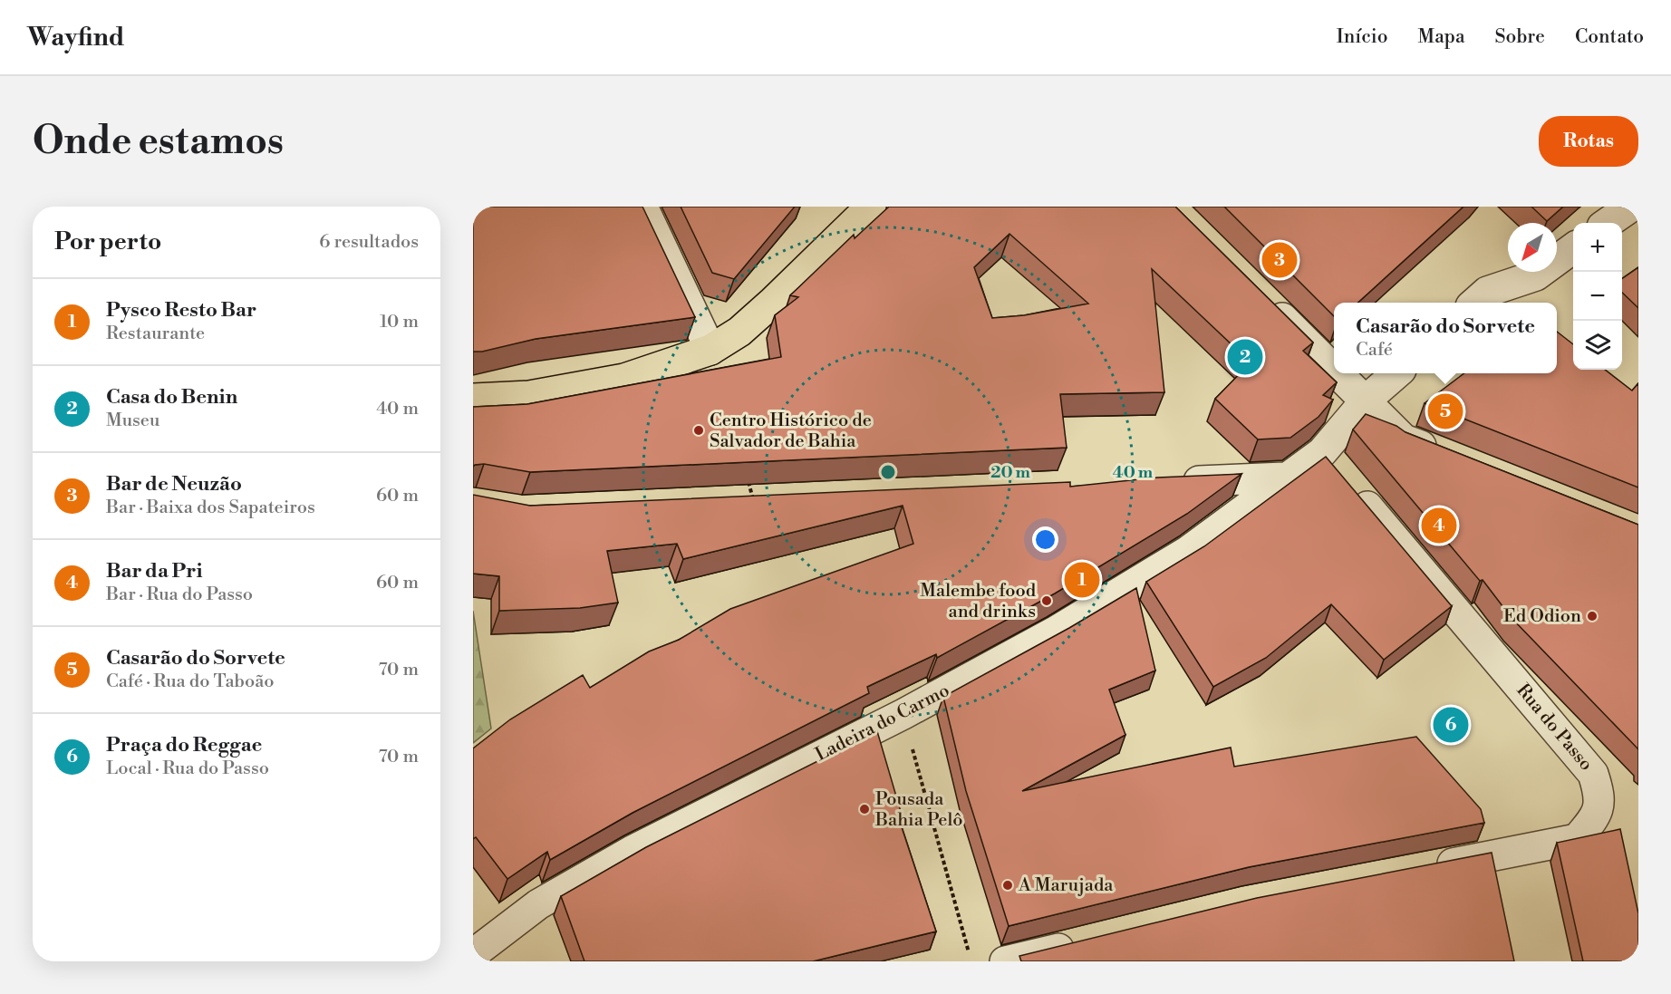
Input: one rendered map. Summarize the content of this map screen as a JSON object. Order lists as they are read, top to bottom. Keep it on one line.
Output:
{"streets":{"street":["Ladeira do Carmo","Rua do Passo"]},"crossings":[["Ladeira do Carmo","Rua do Passo"]],"places":["Centro Histórico de Salvador de Bahia","Malembe food and drinks","Ed Odion","Pousada Bahia Pelô","A Marujada"],"north":"bottom left","page":{"header":"Wayfind","nav":["Início","Mapa","Sobre","Contato"],"buttons":"Rotas","title":"Onde estamos","heading":["Por perto","6 resultados"],"map_buttons":["+","−"],"pins":["3","2","5","4","1","6"],"list":[{"mark":"1","name":"Pysco Resto Bar","note":"Restaurante","value":"10 m"},{"mark":"2","name":"Casa do Benin","note":"Museu","value":"40 m"},{"mark":"3","name":"Bar de Neuzão","note":"Bar · Baixa dos Sapateiros","value":"60 m"},{"mark":"4","name":"Bar da Pri","note":"Bar · Rua do Passo","value":"60 m"},{"mark":"5","name":"Casarão do Sorvete","note":"Café · Rua do Taboão","value":"70 m"},{"mark":"6","name":"Praça do Reggae","note":"Local · Rua do Passo","value":"70 m"}],"popup":["Casarão do Sorvete","Café"]},"rings":["20 m","40 m"]}
